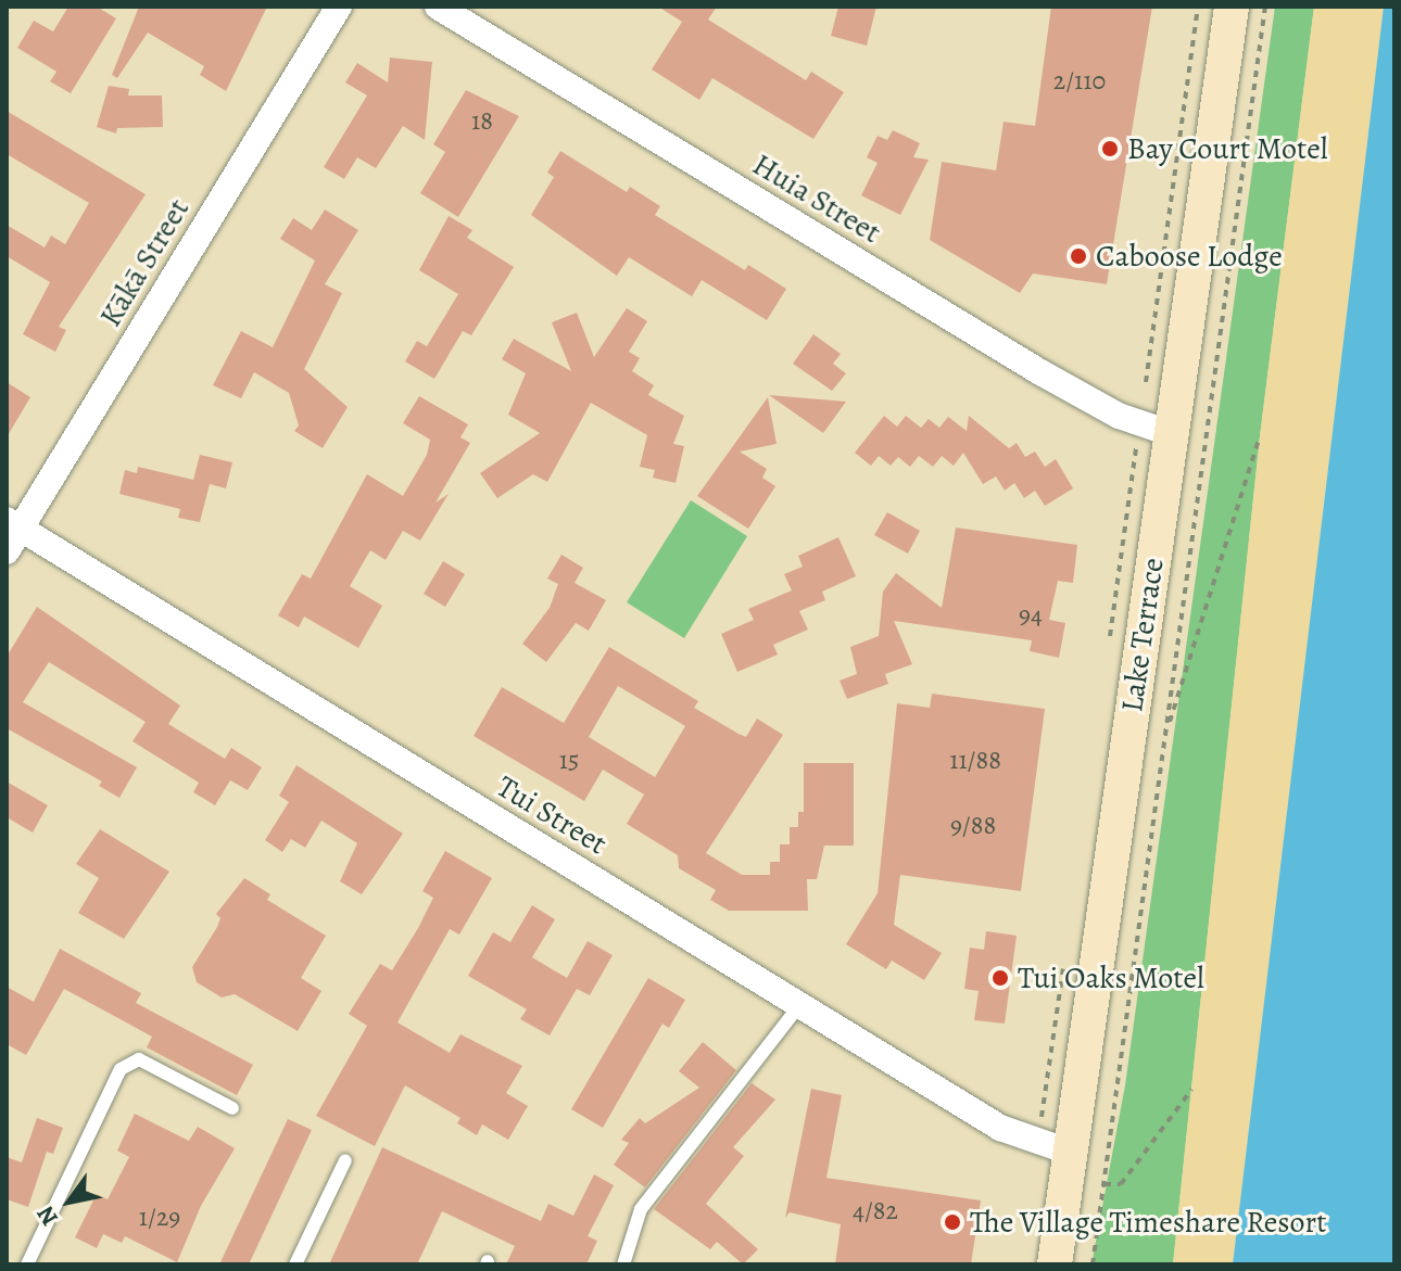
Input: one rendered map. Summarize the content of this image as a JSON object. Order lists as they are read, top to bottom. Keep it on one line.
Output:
{"streets":{"main road":["Lake Terrace"],"street":["Huia Street","Kākā Street","Tui Street"]},"crossings":[["Huia Street","Lake Terrace"],["Kākā Street","Tui Street"],["Lake Terrace","Tui Street"]],"places":["Bay Court Motel","Caboose Lodge","Tui Oaks Motel","The Village Timeshare Resort"],"house_numbers":["2/110","18","94","15","11/88","9/88","4/82","1/29"],"north":"bottom left"}
